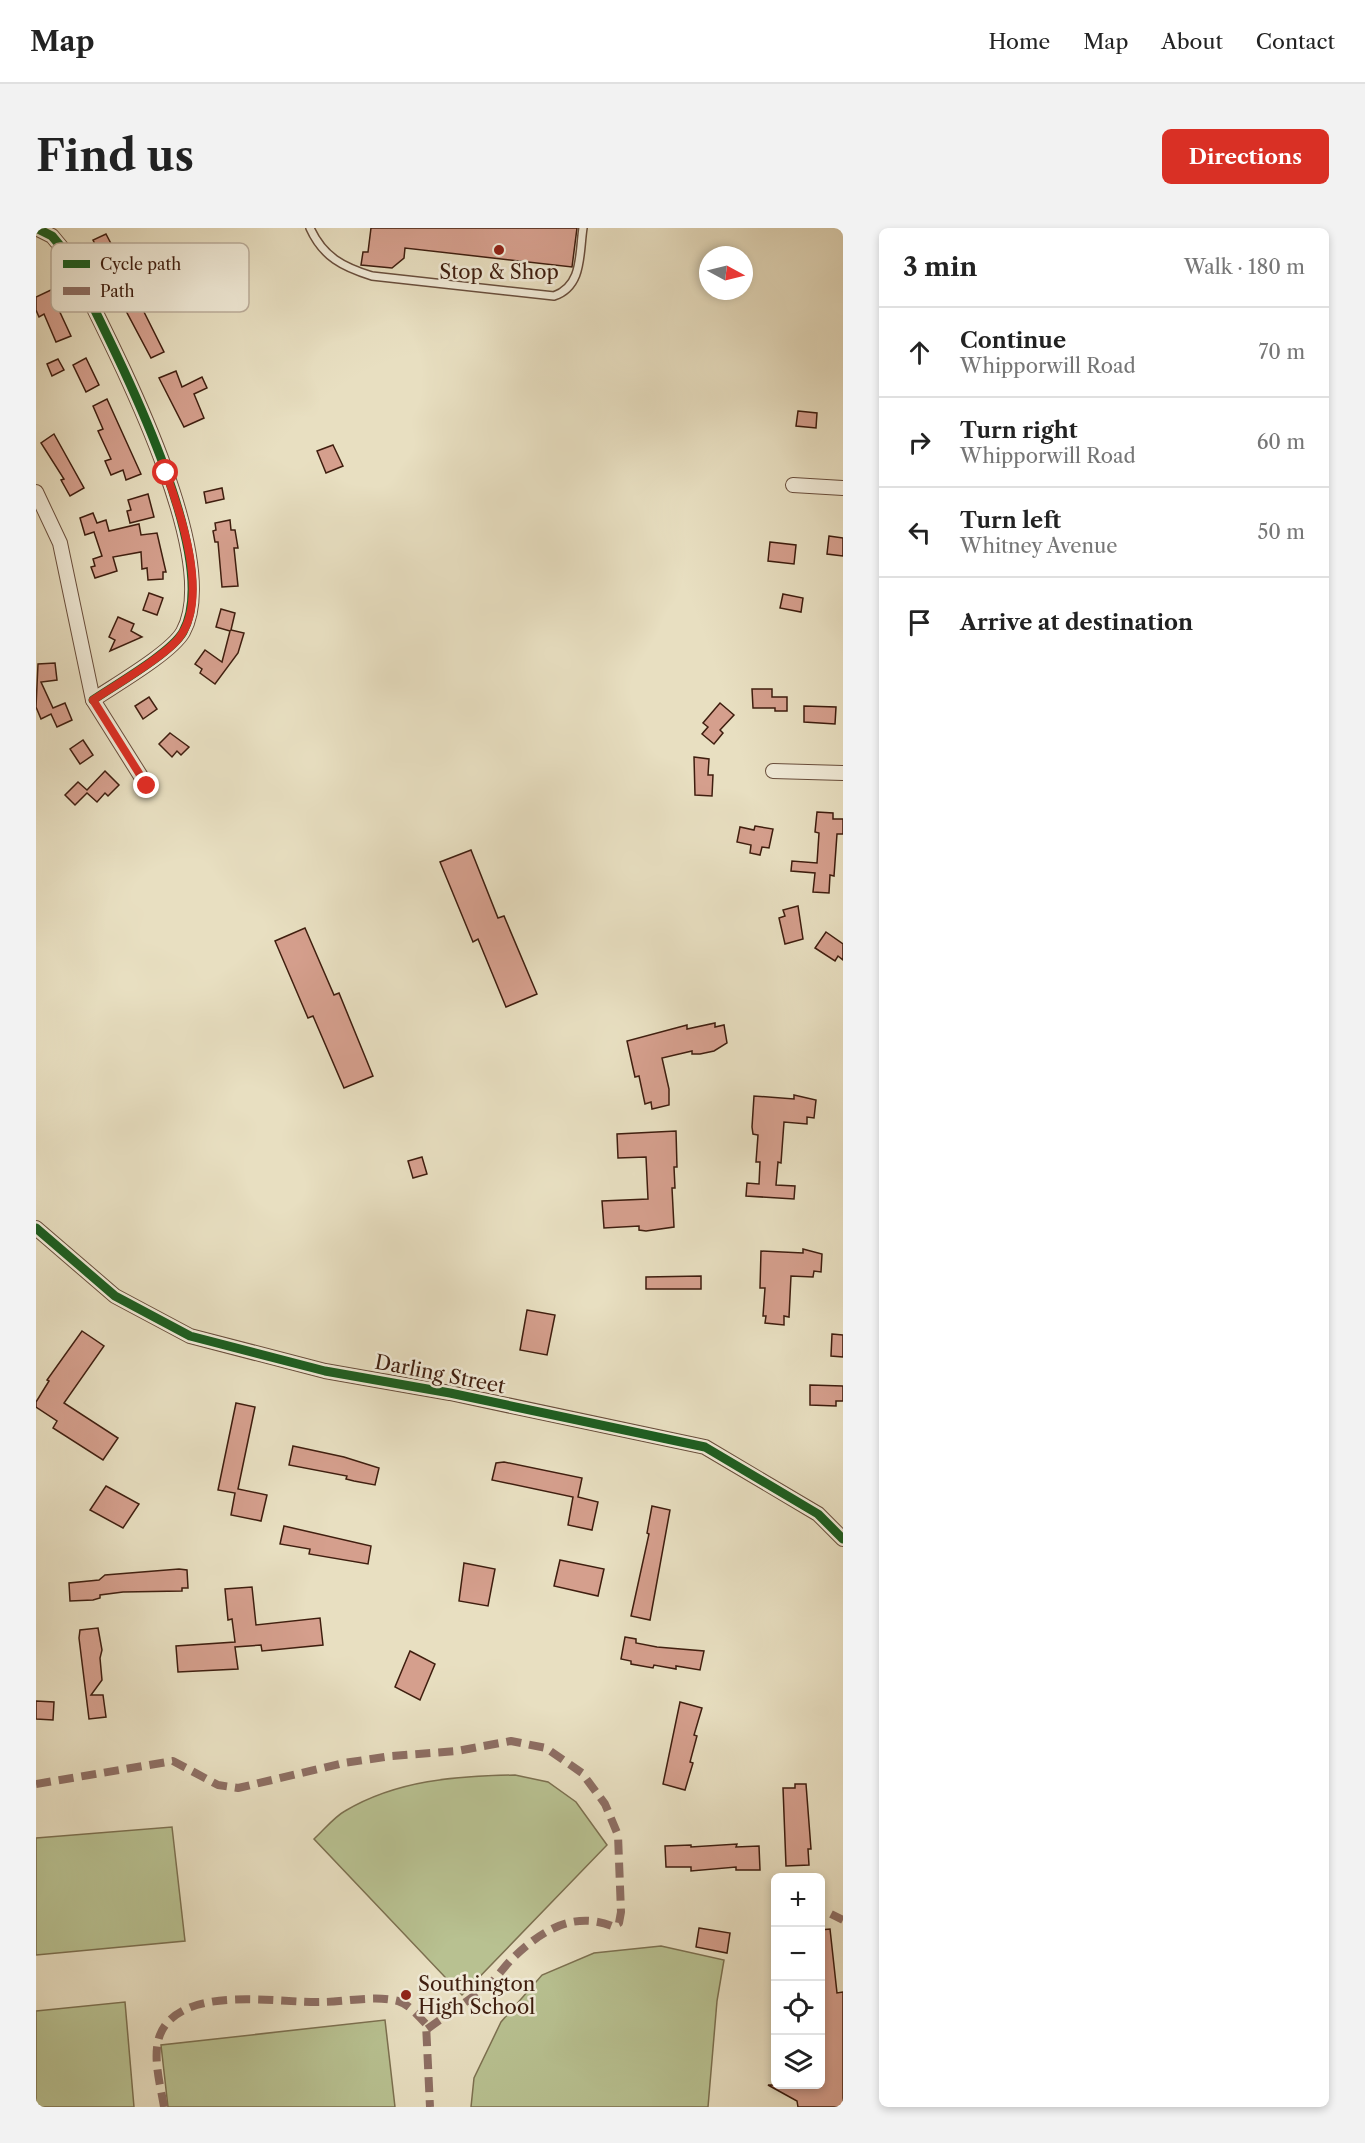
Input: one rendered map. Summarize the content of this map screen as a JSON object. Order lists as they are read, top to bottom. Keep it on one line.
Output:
{"streets":{"street":["Darling Street"]},"places":["Stop & Shop","Southington High School"],"legend":["Cycle path","Path"],"north":"right","page":{"header":"Map","nav":["Home","Map","About","Contact"],"buttons":"Directions","title":"Find us","heading":["3 min","Walk · 180 m"],"list":[["Continue","Whipporwill Road","70 m"],["Turn right","Whipporwill Road","60 m"],["Turn left","Whitney Avenue","50 m"],"Arrive at destination"],"map_buttons":["+","−"]}}
